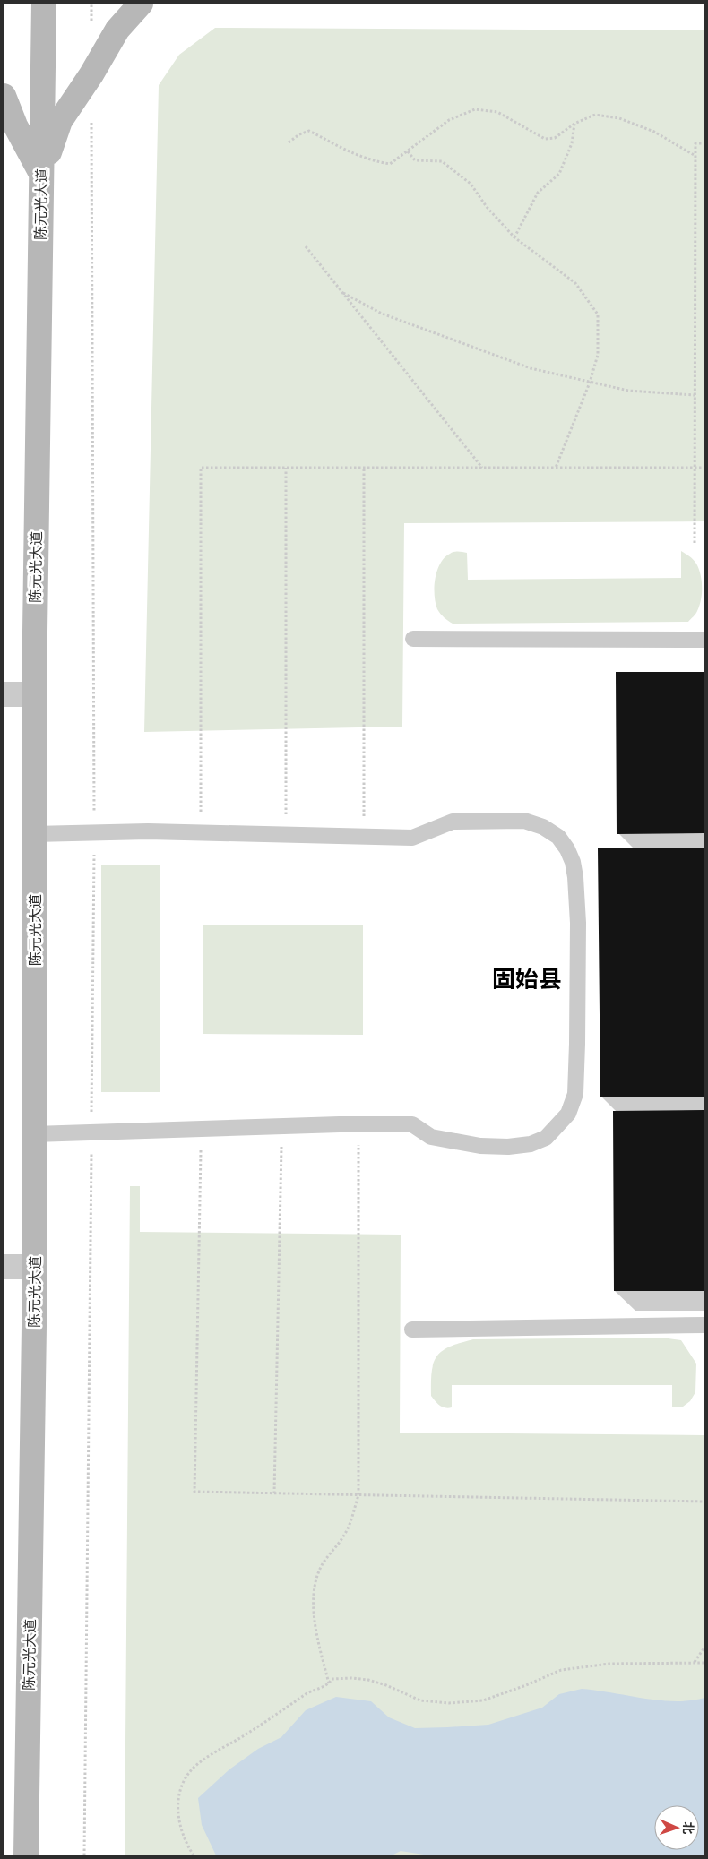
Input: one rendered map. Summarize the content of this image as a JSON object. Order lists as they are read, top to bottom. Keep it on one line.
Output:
{"streets":{"main road":["陈元光大道"]},"districts":["固始县"],"north":"right"}
